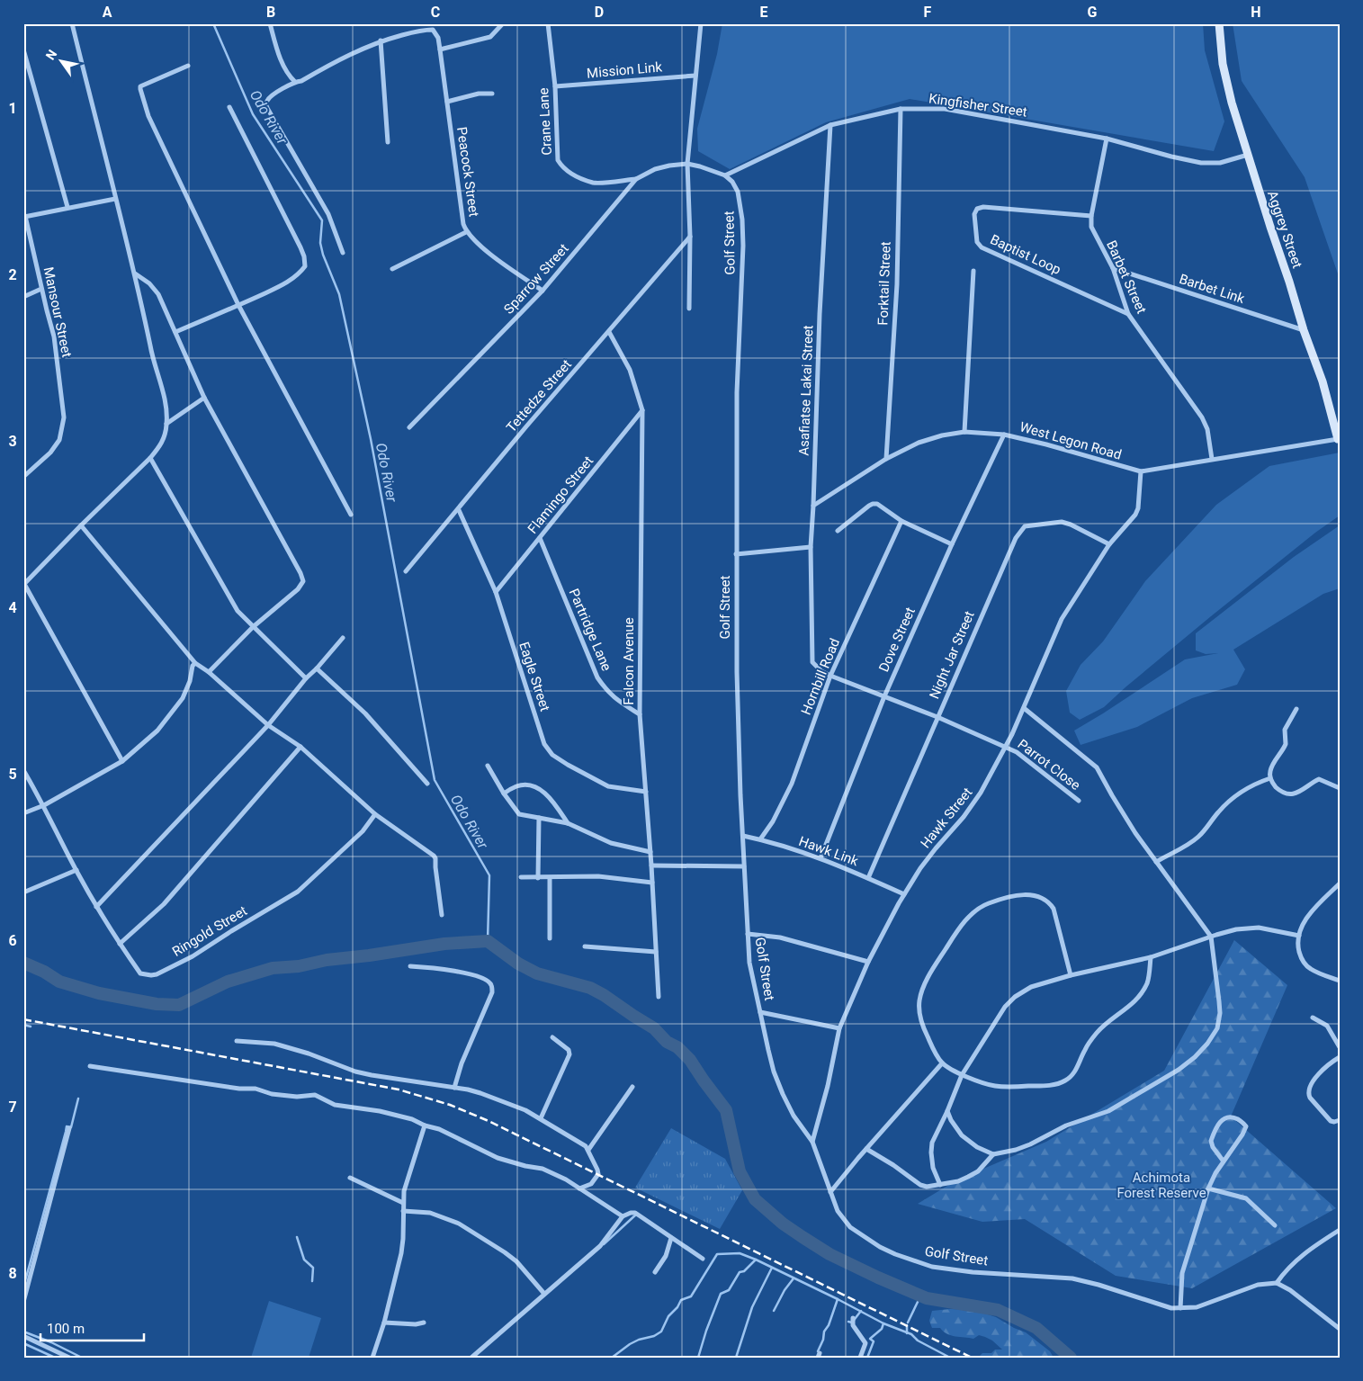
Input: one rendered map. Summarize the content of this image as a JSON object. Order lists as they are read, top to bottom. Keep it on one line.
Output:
{"streets":{"main road":["Aggrey Street"],"street":["Mission Link","Kingfisher Street","Crane Lane","Peacock Street","Golf Street","Baptist Loop","Barbet Street","Sparrow Street","Forktail Street","Barbet Link","Mansour Street","Asafiatse Lakai Street","Tettedze Street","West Legon Road","Flamingo Street","Partridge Lane","Dove Street","Night Jar Street","Falcon Avenue","Eagle Street","Hornbill Road","Parrot Close","Hawk Street","Hawk Link","Ringold Street"]},"crossings":[["Mission Link","Crane Lane"],["Kingfisher Street","Aggrey Street"],["Kingfisher Street","Golf Street"],["Kingfisher Street","Barbet Street"],["Kingfisher Street","Forktail Street"],["Kingfisher Street","Asafiatse Lakai Street"],["Crane Lane","Sparrow Street"],["Peacock Street","Sparrow Street"],["Aggrey Street","Barbet Link"],["Aggrey Street","West Legon Road"],["Golf Street","Hawk Street"],["Golf Street","Hawk Link"],["Baptist Loop","Barbet Street"],["Barbet Street","Barbet Link"],["Barbet Street","West Legon Road"],["Forktail Street","West Legon Road"],["Asafiatse Lakai Street","West Legon Road"],["Asafiatse Lakai Street","Parrot Close"],["Tettedze Street","Falcon Avenue"],["Tettedze Street","Eagle Street"],["West Legon Road","Dove Street"],["West Legon Road","Hawk Street"],["Flamingo Street","Partridge Lane"],["Flamingo Street","Falcon Avenue"],["Flamingo Street","Eagle Street"],["Partridge Lane","Falcon Avenue"],["Dove Street","Parrot Close"],["Dove Street","Hawk Link"],["Night Jar Street","Parrot Close"],["Night Jar Street","Hawk Street"],["Night Jar Street","Hawk Link"],["Falcon Avenue","Eagle Street"],["Hornbill Road","Parrot Close"],["Hornbill Road","Hawk Link"],["Parrot Close","Hawk Street"],["Hawk Street","Hawk Link"]],"water":["Odo River"],"parks":["Achimota Forest Reserve"],"scale_bar":"100 m","north":"top left","grid":{"columns":["A","B","C","D","E","F","G","H"],"rows":["1","2","3","4","5","6","7","8"]}}
